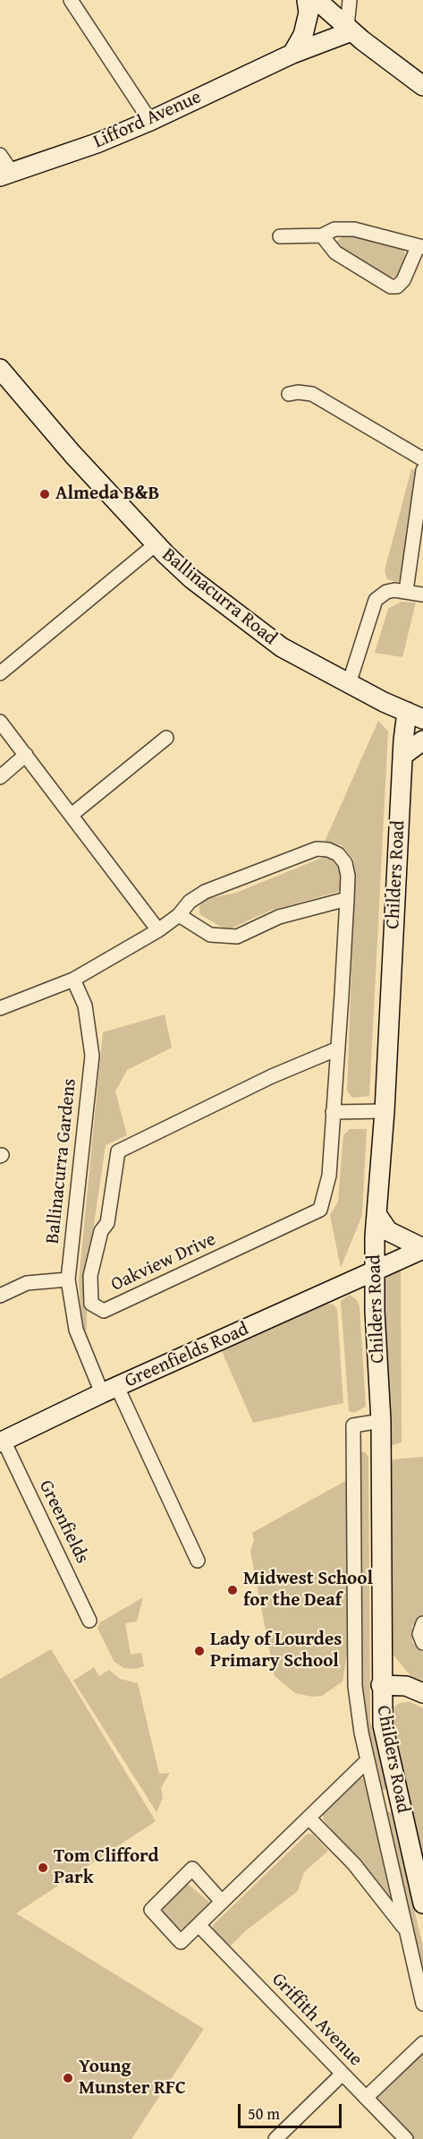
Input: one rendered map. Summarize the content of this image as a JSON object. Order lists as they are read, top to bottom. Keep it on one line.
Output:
{"streets":{"main road":["Lifford Avenue","Ballinacurra Road","Childers Road","Greenfields Road"],"street":["Ballinacurra Gardens","Oakview Drive","Greenfields","Griffith Avenue"]},"crossings":[["Ballinacurra Road","Childers Road"],["Childers Road","Greenfields Road"],["Ballinacurra Gardens","Greenfields Road"],["Greenfields Road","Greenfields"]],"places":["Almeda B&B","Midwest School for the Deaf","Lady of Lourdes Primary School","Tom Clifford Park","Young Munster RFC"],"scale_bar":"50 m"}
